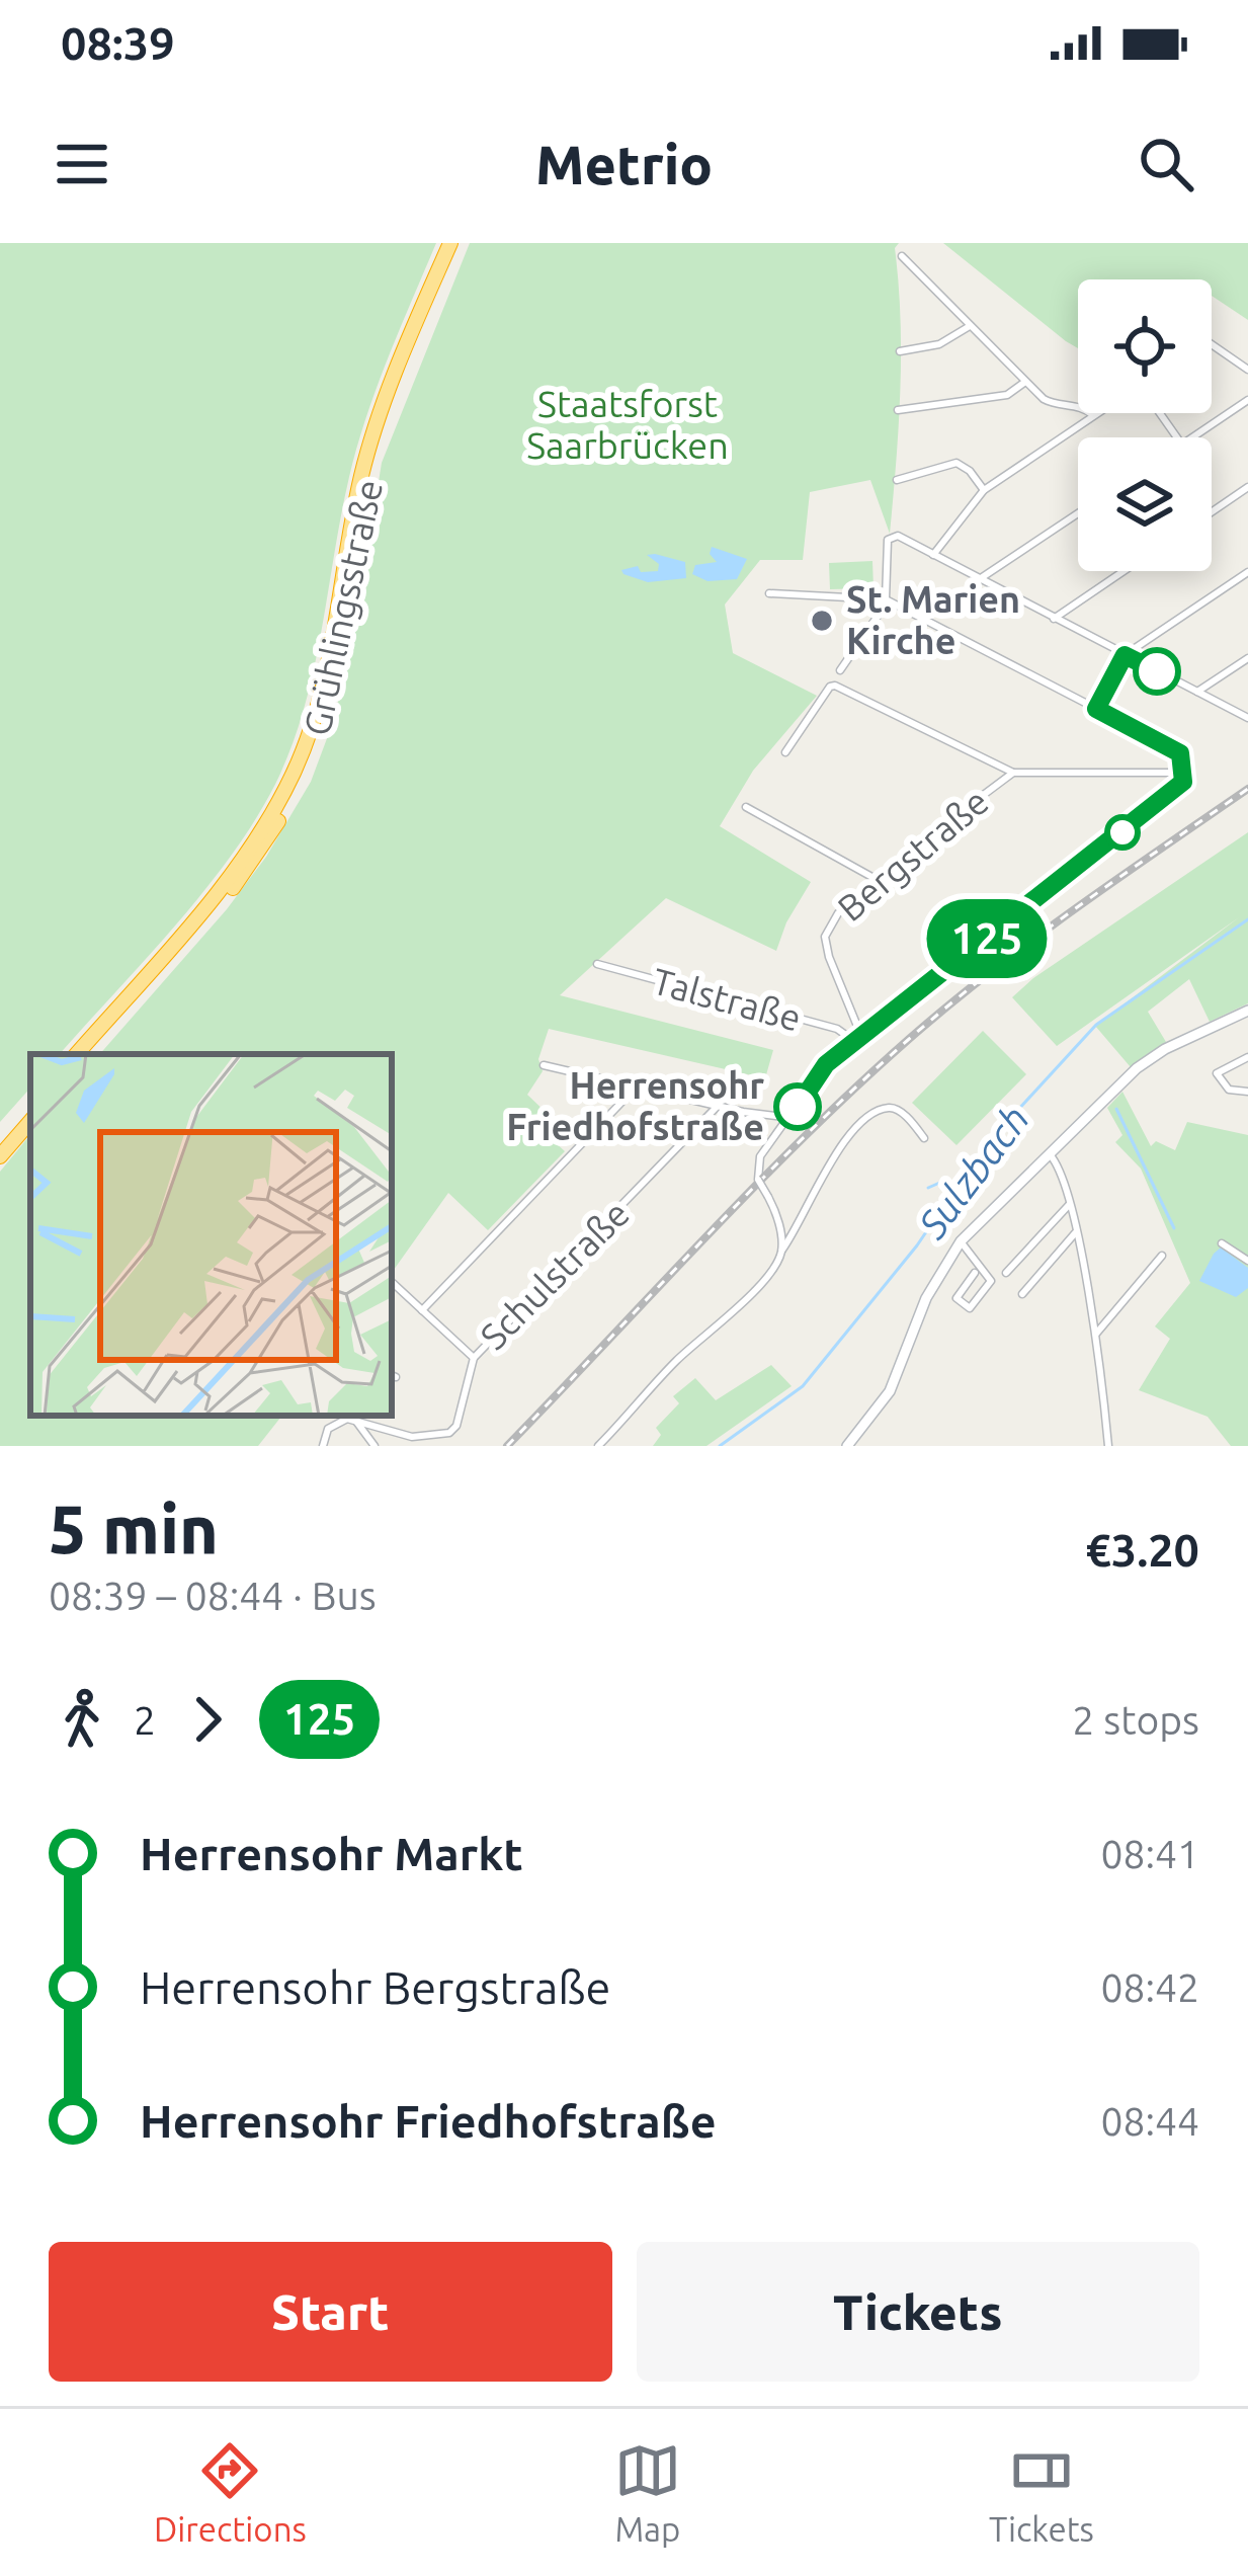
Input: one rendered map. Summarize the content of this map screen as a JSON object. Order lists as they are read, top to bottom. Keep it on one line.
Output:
{"streets":{"highway":["Grühlingsstraße"],"street":["Bergstraße","Talstraße","Schulstraße"]},"crossings":[["Bergstraße","Talstraße"]],"water":["Sulzbach"],"parks":["Staatsforst Saarbrücken"],"places":["St. Marien Kirche","Herrensohr Friedhofstraße"],"lines":["bus line 125"],"page":{"status":"08:39","header":"Metrio","on_map":"125","heading":["5 min","08:39 – 08:44 · Bus","€3.20"],"legs":["2","125","2 stops"],"list":[{"name":"Herrensohr Markt","value":"08:41"},{"name":"Herrensohr Bergstraße","value":"08:42"},{"name":"Herrensohr Friedhofstraße","value":"08:44"}],"buttons":["Start","Tickets"],"tabs":["Directions","Map","Tickets"]}}
